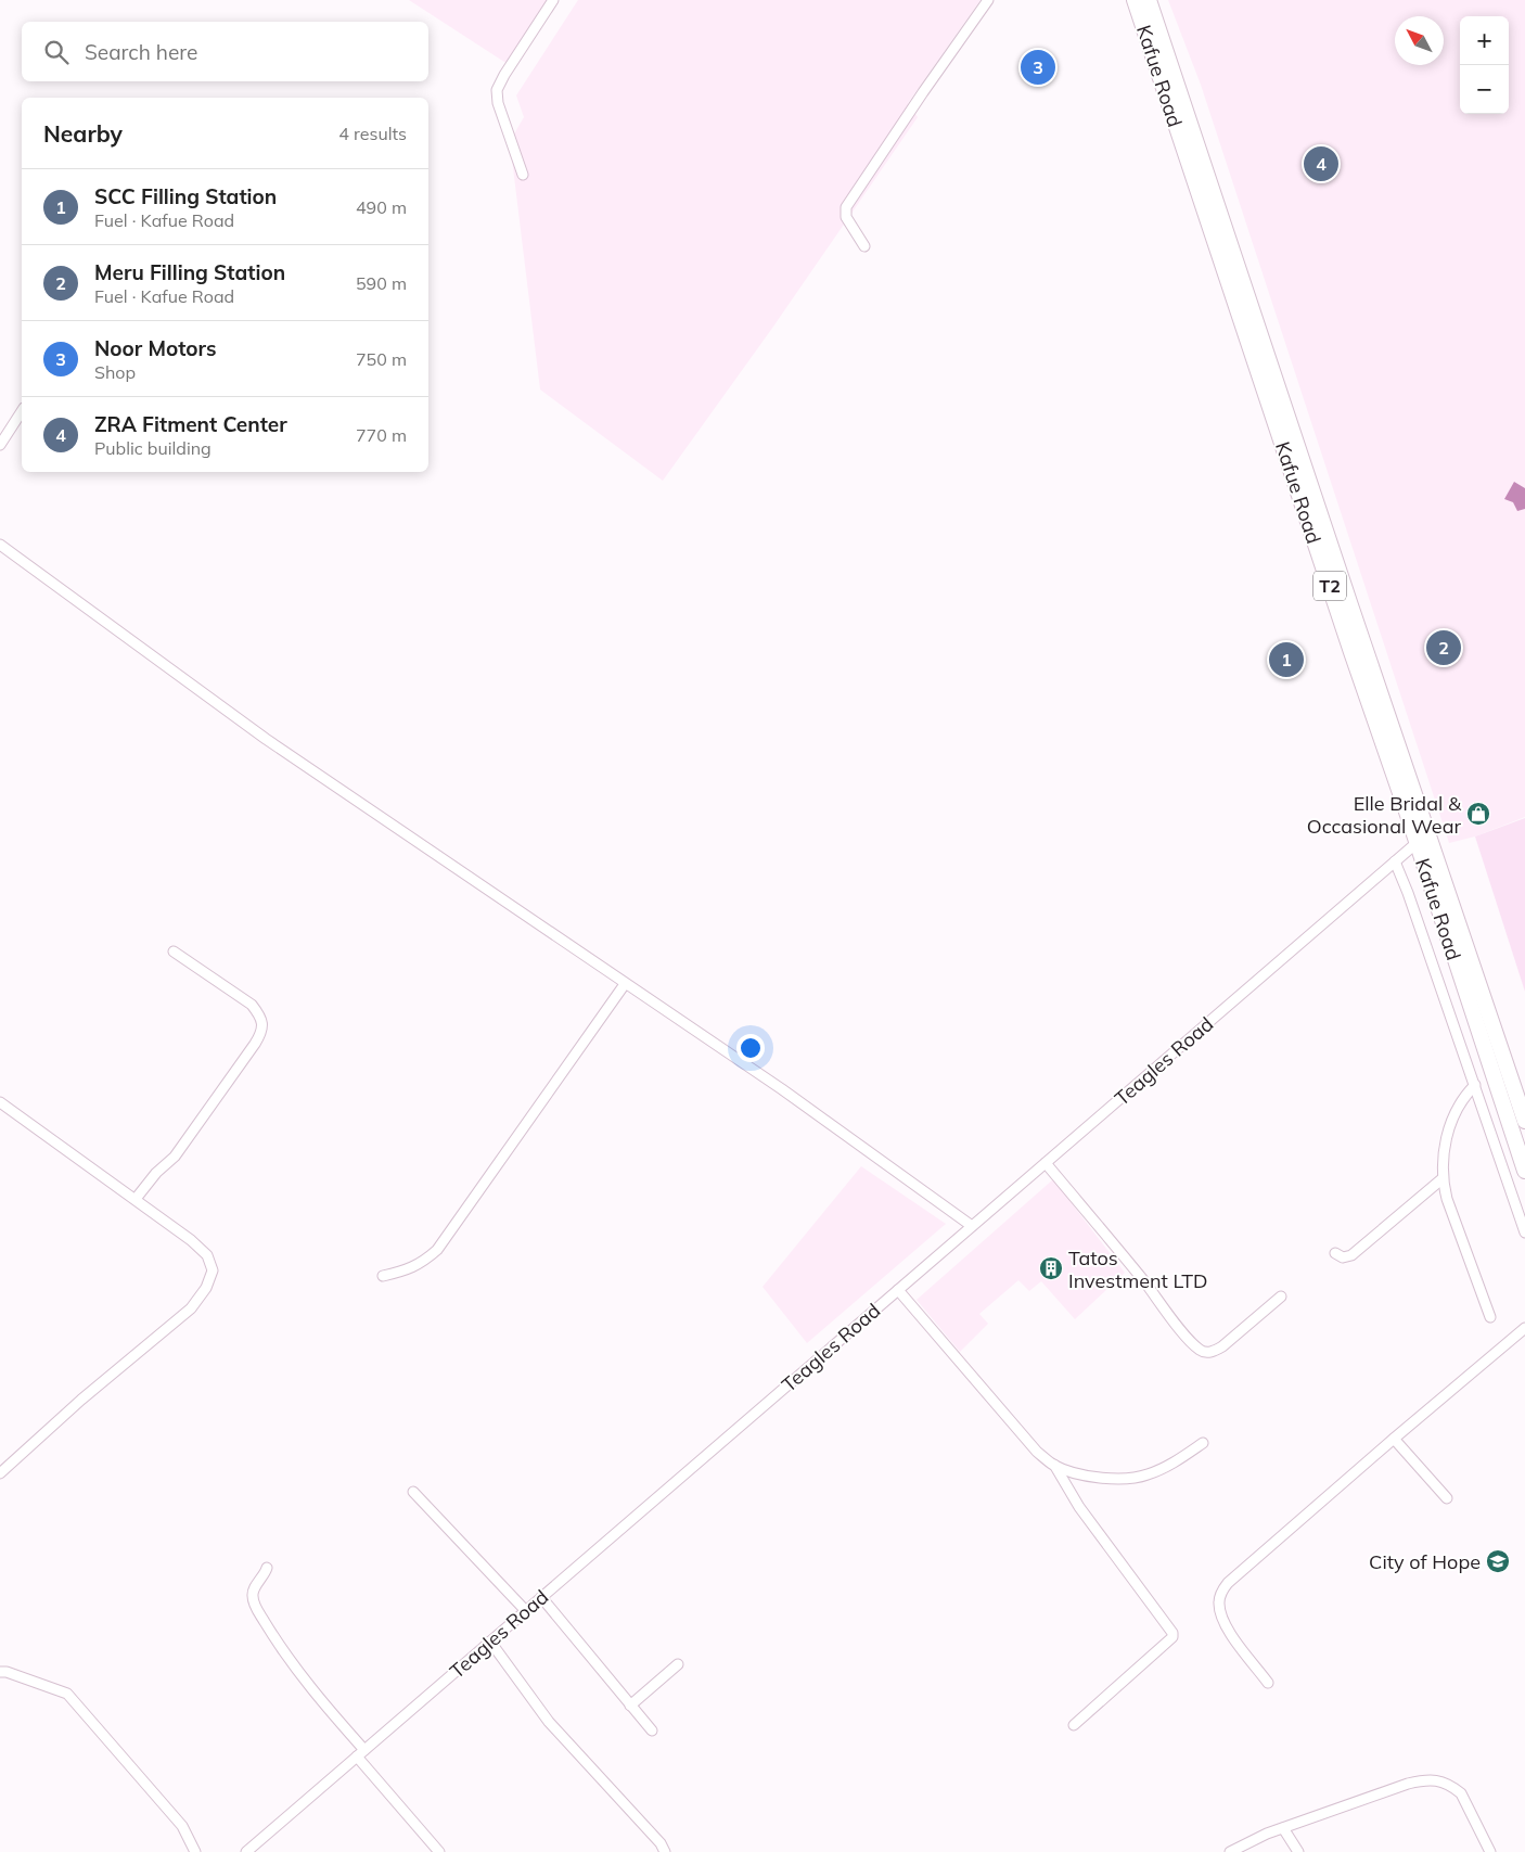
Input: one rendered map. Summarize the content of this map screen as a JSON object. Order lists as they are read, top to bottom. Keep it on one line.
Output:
{"streets":{"main road":["Kafue Road","T2"],"street":["Teagles Road"]},"crossings":[["Kafue Road","Teagles Road"]],"places":{"shop":["Elle Bridal & Occasional Wear"],"building":["Tatos Investment LTD"],"school or university":["City of Hope"]},"north":"top left","page":{"map_buttons":["+","−"],"search":"Search here","pins":["3","4","2","1"],"heading":["Nearby","4 results"],"list":[{"mark":"1","name":"SCC Filling Station","note":"Fuel · Kafue Road","value":"490 m"},{"mark":"2","name":"Meru Filling Station","note":"Fuel · Kafue Road","value":"590 m"},{"mark":"3","name":"Noor Motors","note":"Shop","value":"750 m"},{"mark":"4","name":"ZRA Fitment Center","note":"Public building","value":"770 m"}]}}
